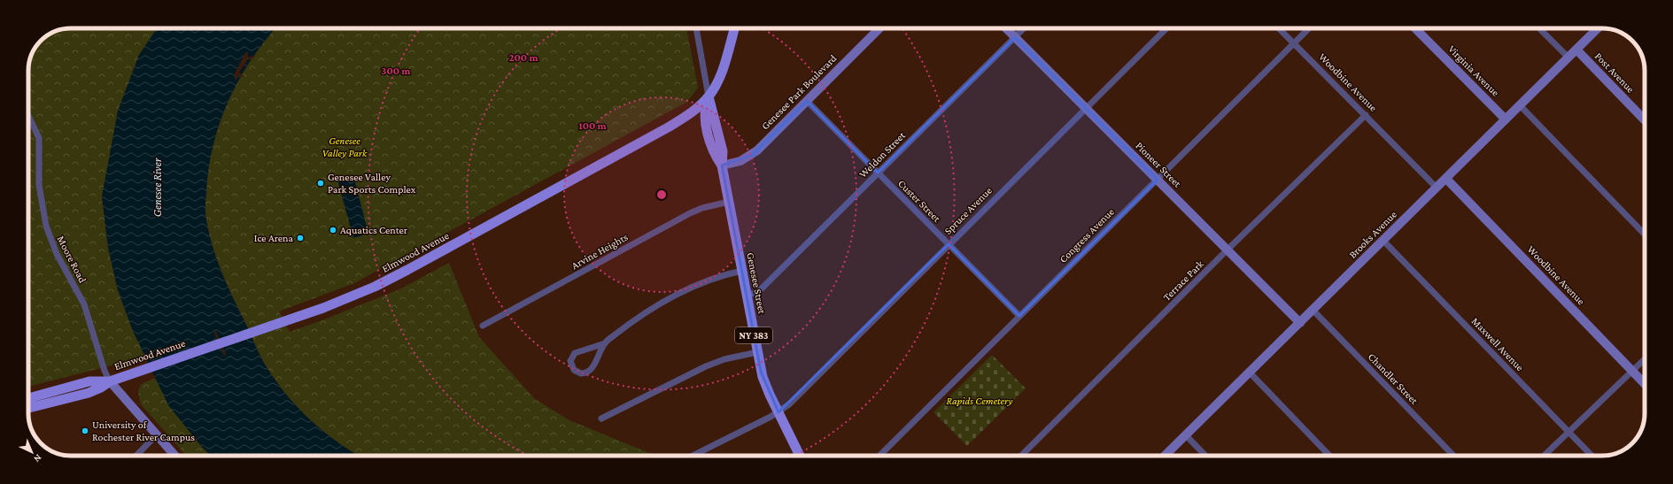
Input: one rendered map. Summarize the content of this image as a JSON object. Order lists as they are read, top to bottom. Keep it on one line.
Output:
{"streets":{"main road":["Elmwood Avenue","Genesee Street","NY 383"],"street":["Virginia Avenue","Post Avenue","Woodbine Avenue","Genesee Park Boulevard","Weldon Street","Pioneer Street","Custer Street","Spruce Avenue","Brooks Avenue","Congress Avenue","Arvine Heights","Moore Road","Terrace Park","Maxwell Avenue","Chandler Street"]},"crossings":[["Virginia Avenue","Brooks Avenue"],["Post Avenue","Brooks Avenue"],["Woodbine Avenue","Brooks Avenue"],["Woodbine Avenue","Congress Avenue"],["Woodbine Avenue","Terrace Park"],["Genesee Park Boulevard","Custer Street"],["Genesee Park Boulevard","Genesee Street"],["Weldon Street","Pioneer Street"],["Weldon Street","Custer Street"],["Weldon Street","Genesee Street"],["Pioneer Street","Spruce Avenue"],["Pioneer Street","Brooks Avenue"],["Pioneer Street","Congress Avenue"],["Pioneer Street","Terrace Park"],["Custer Street","Spruce Avenue"],["Custer Street","Congress Avenue"],["Spruce Avenue","Genesee Street"],["Brooks Avenue","Maxwell Avenue"],["Brooks Avenue","Chandler Street"],["Arvine Heights","Genesee Street"],["Elmwood Avenue","Moore Road"],["Elmwood Avenue","Genesee Street"]],"water":["Genesee River"],"parks":["Genesee Valley Park","Rapids Cemetery"],"places":["Genesee Valley Park Sports Complex","Aquatics Center","Ice Arena","University of Rochester River Campus"],"north":"bottom right","rings":["200 m","300 m","100 m"]}
